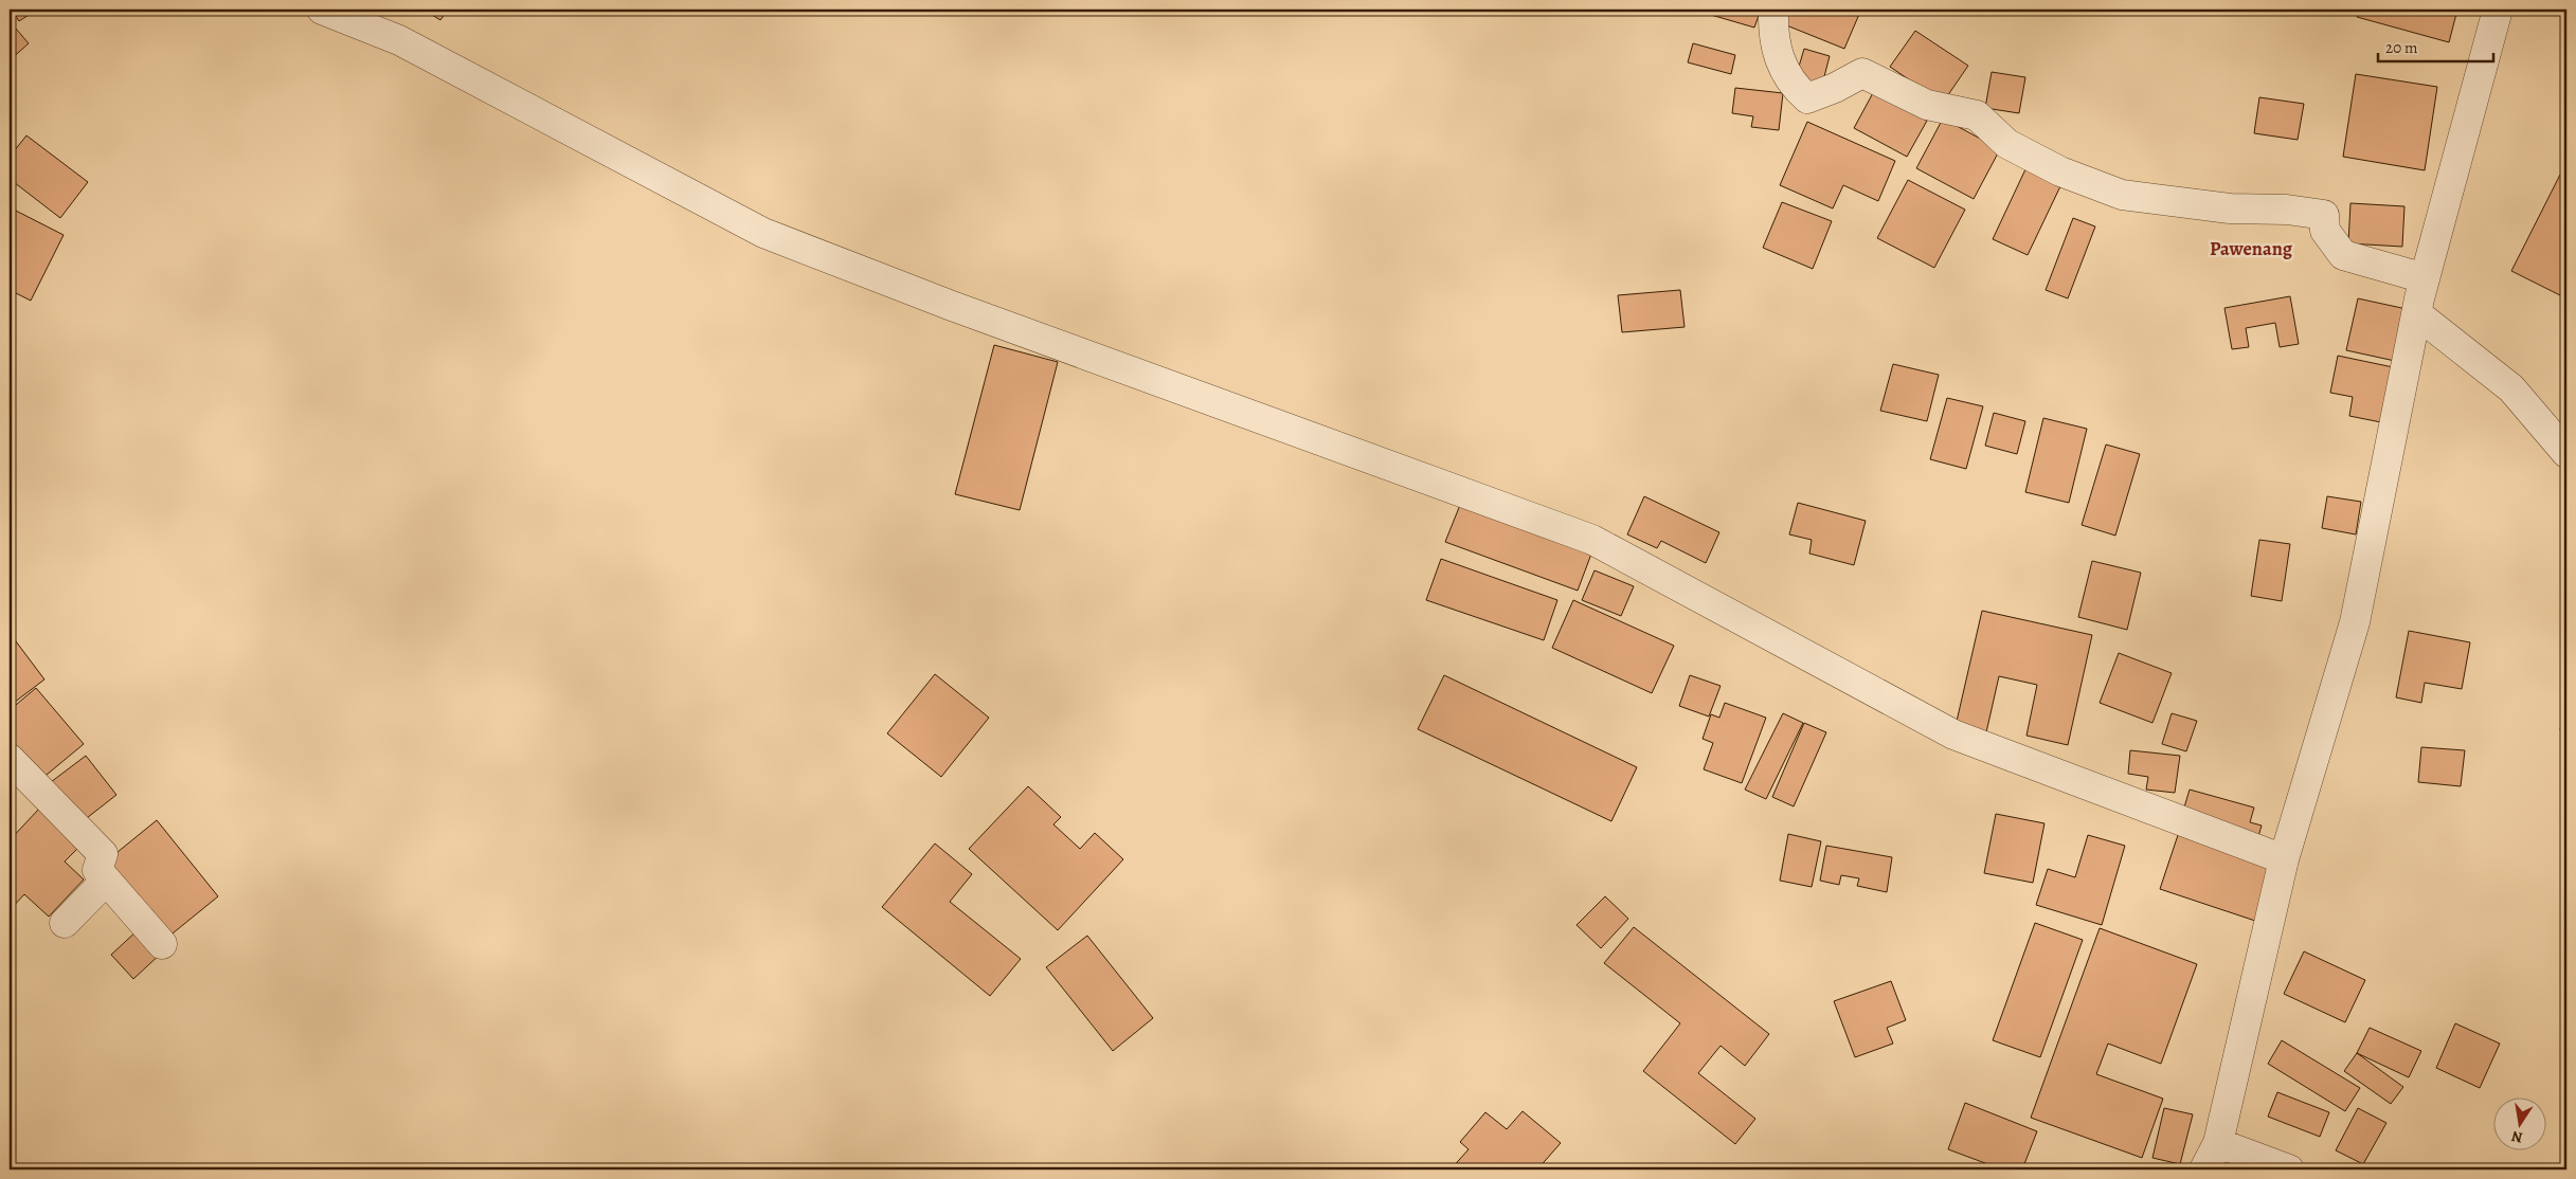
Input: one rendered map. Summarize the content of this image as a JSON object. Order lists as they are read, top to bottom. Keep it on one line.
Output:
{"districts":["Pawenang"],"scale_bar":"20 m","north":"bottom"}
